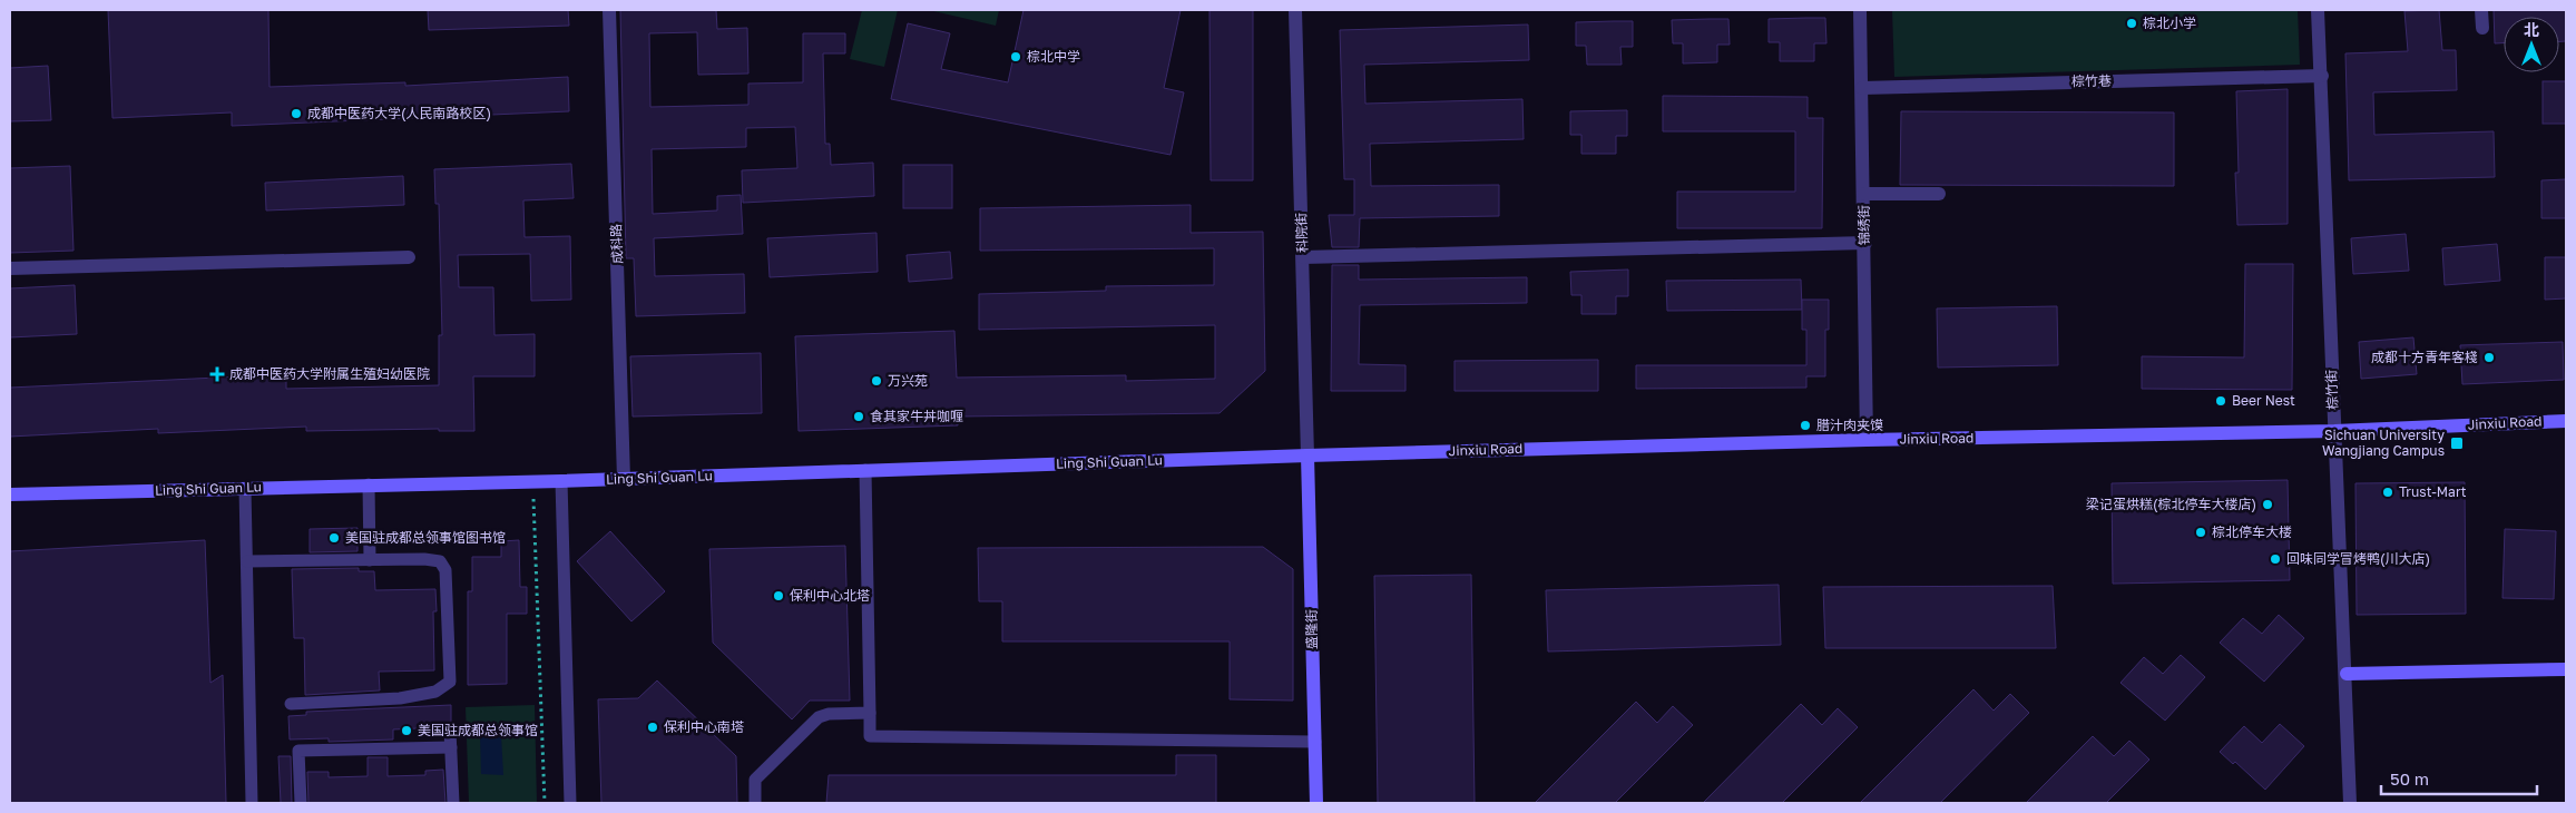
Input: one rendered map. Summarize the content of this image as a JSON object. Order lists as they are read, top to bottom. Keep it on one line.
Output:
{"streets":{"main road":["Jinxiu Road","Ling Shi Guan Lu","盛隆街"],"street":["棕竹巷","锦绣街","科院街","成科路","棕竹街"]},"crossings":[["棕竹巷","锦绣街"],["棕竹巷","棕竹街"],["锦绣街","Jinxiu Road"],["科院街","Jinxiu Road"],["科院街","Ling Shi Guan Lu"],["科院街","盛隆街"],["成科路","Ling Shi Guan Lu"],["棕竹街","Jinxiu Road"],["Jinxiu Road","Ling Shi Guan Lu"],["Jinxiu Road","盛隆街"],["Ling Shi Guan Lu","盛隆街"]],"places":{"other":["棕北小学","棕北中学","成都中医药大学(人民南路校区)","成都十方青年客棧","万兴苑","Beer Nest","食其家牛丼咖喱","腊汁肉夹馍","Trust-Mart","梁记蛋烘糕(棕北停车大楼店)","棕北停车大楼","美国驻成都总领事馆图书馆","回味同学冒烤鸭(川大店)","保利中心北塔","保利中心南塔","美国驻成都总领事馆"],"health":["成都中医药大学附属生殖妇幼医院"],"transit":["Sichuan University Wangjiang Campus"]},"scale_bar":"50 m","north":"top"}
